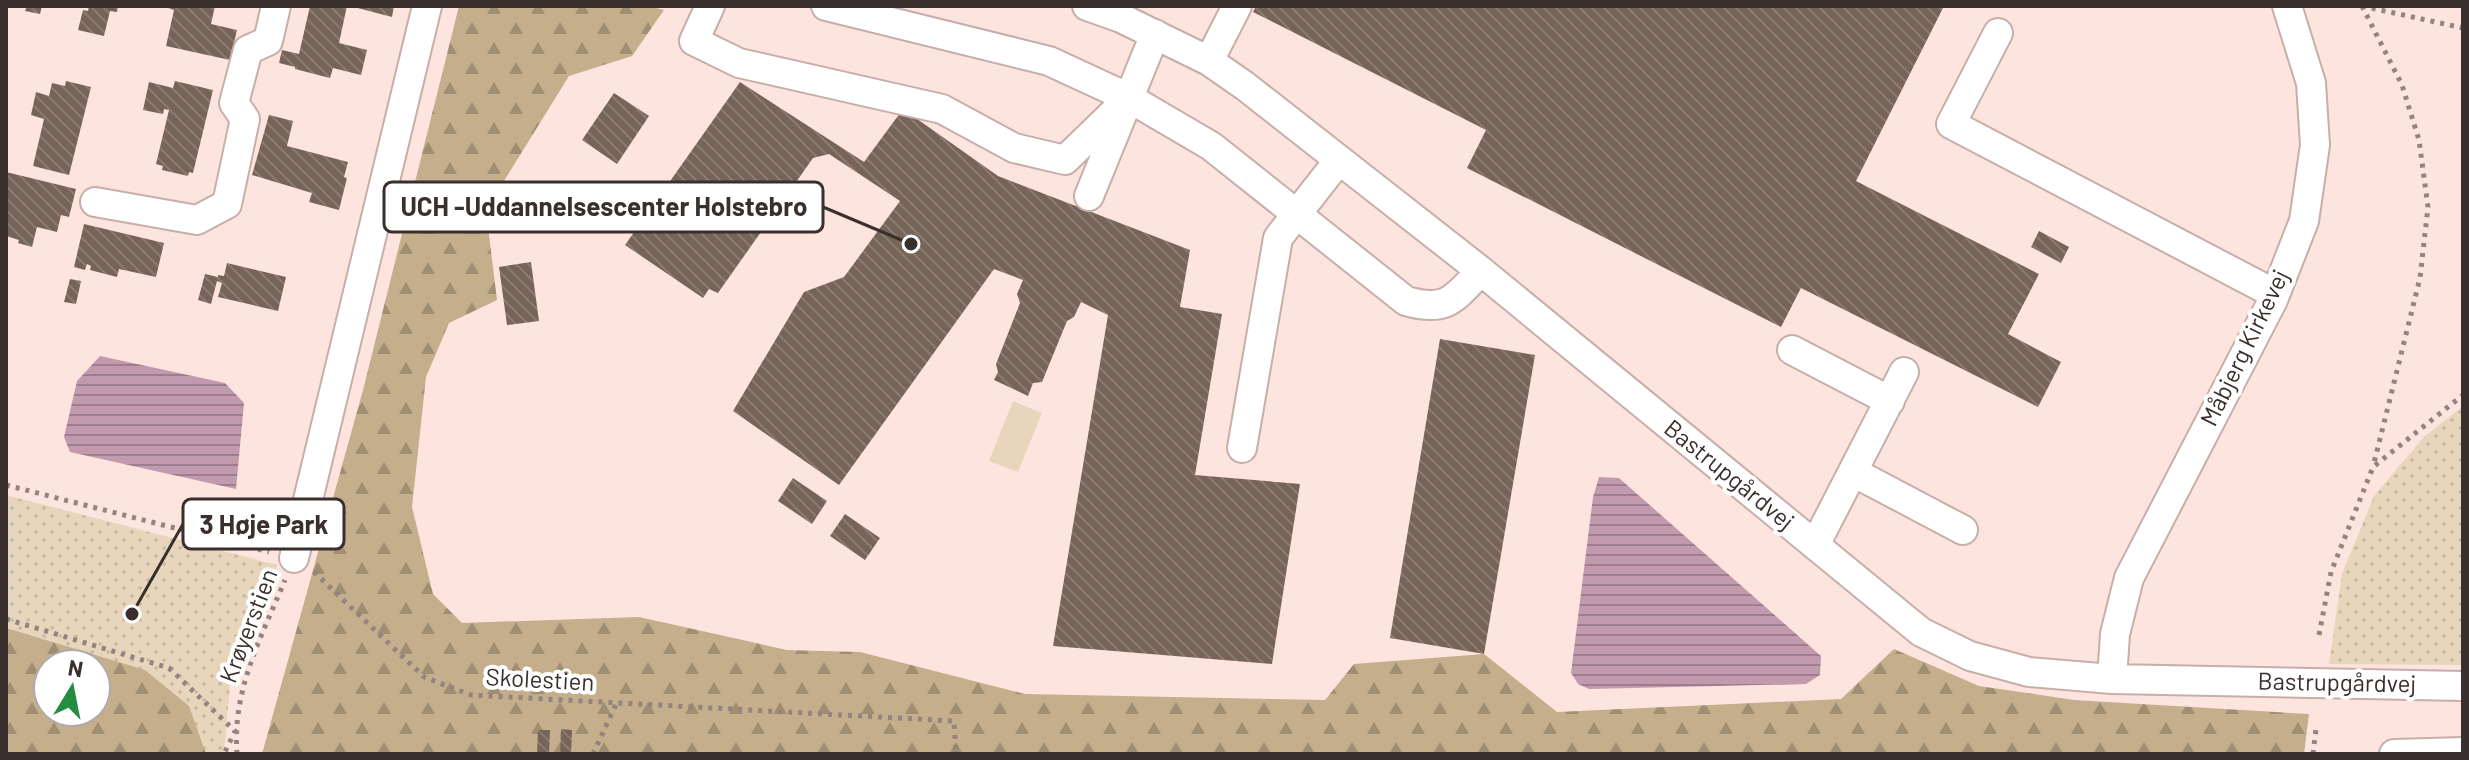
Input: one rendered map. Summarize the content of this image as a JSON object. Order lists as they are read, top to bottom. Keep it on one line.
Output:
{"streets":{"street":["Måbjerg Kirkevej","Bastrupgårdvej"],"path":["Krøyerstien","Skolestien"]},"crossings":[["Måbjerg Kirkevej","Bastrupgårdvej"],["Krøyerstien","Skolestien"]],"places":["UCH -Uddannelsescenter Holstebro","3 Høje Park"],"north":"top"}
